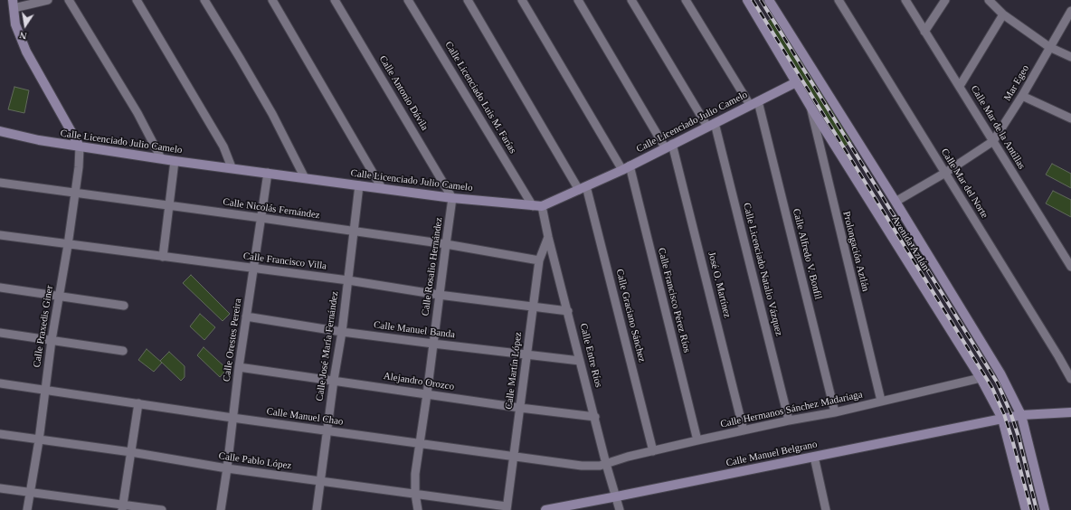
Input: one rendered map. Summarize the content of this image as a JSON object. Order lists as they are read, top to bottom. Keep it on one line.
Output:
{"streets":{"street":["Mar Egeo","Calle Antonio Dávila","Calle Licenciado Luis M. Farías","Calle Licenciado Julio Camelo","Calle Mar de la Antillas","Calle Mar del Norte","Calle Nicolás Fernández","Avenida Aztlán","Prolongación Aztlán","Calle Alfredo V. Bonfil","Calle Francisco Villa","Calle Rosalio Hernández","Calle Licenciado Natalio Vázquez","José O. Martínez","Calle Francisco Pérez Ríos","Calle Graciano Sánchez","Calle Praxedis Giner","Calle Manuel Banda","Calle Orestes Pereira","Calle José María Fernández","Calle Entre Ríos","Calle Martín López","Alejandro Orozco","Calle Hermanos Sánchez Madariaga","Calle Manuel Chao","Calle Manuel Belgrano","Calle Pablo López"]},"crossings":[["Mar Egeo","Calle Mar de la Antillas"],["Mar Egeo","Calle Mar del Norte"],["Mar Egeo","Avenida Aztlán"],["Calle Antonio Dávila","Calle Licenciado Julio Camelo"],["Calle Antonio Dávila","Calle Rosalio Hernández"],["Calle Licenciado Luis M. Farías","Calle Licenciado Julio Camelo"],["Calle Licenciado Luis M. Farías","Calle Entre Ríos"],["Calle Licenciado Julio Camelo","Avenida Aztlán"],["Calle Licenciado Julio Camelo","Calle Alfredo V. Bonfil"],["Calle Licenciado Julio Camelo","Calle Rosalio Hernández"],["Calle Licenciado Julio Camelo","Calle Licenciado Natalio Vázquez"],["Calle Licenciado Julio Camelo","José O. Martínez"],["Calle Licenciado Julio Camelo","Calle Francisco Pérez Ríos"],["Calle Licenciado Julio Camelo","Calle Graciano Sánchez"],["Calle Licenciado Julio Camelo","Calle Praxedis Giner"],["Calle Licenciado Julio Camelo","Calle Orestes Pereira"],["Calle Licenciado Julio Camelo","Calle José María Fernández"],["Calle Licenciado Julio Camelo","Calle Entre Ríos"],["Calle Nicolás Fernández","Calle Rosalio Hernández"],["Calle Nicolás Fernández","Calle Praxedis Giner"],["Calle Nicolás Fernández","Calle Orestes Pereira"],["Calle Nicolás Fernández","Calle José María Fernández"],["Calle Nicolás Fernández","Calle Martín López"],["Avenida Aztlán","Prolongación Aztlán"],["Avenida Aztlán","Calle Hermanos Sánchez Madariaga"],["Avenida Aztlán","Calle Manuel Belgrano"],["Prolongación Aztlán","Calle Hermanos Sánchez Madariaga"],["Calle Alfredo V. Bonfil","Calle Hermanos Sánchez Madariaga"],["Calle Francisco Villa","Calle Rosalio Hernández"],["Calle Francisco Villa","Calle Praxedis Giner"],["Calle Francisco Villa","Calle Orestes Pereira"],["Calle Francisco Villa","Calle José María Fernández"],["Calle Francisco Villa","Calle Entre Ríos"],["Calle Francisco Villa","Calle Martín López"],["Calle Rosalio Hernández","Calle Manuel Banda"],["Calle Rosalio Hernández","Alejandro Orozco"],["Calle Rosalio Hernández","Calle Manuel Chao"],["Calle Rosalio Hernández","Calle Pablo López"],["Calle Licenciado Natalio Vázquez","Calle Hermanos Sánchez Madariaga"],["José O. Martínez","Calle Hermanos Sánchez Madariaga"],["Calle Francisco Pérez Ríos","Calle Hermanos Sánchez Madariaga"],["Calle Graciano Sánchez","Calle Hermanos Sánchez Madariaga"],["Calle Praxedis Giner","Calle Manuel Chao"],["Calle Praxedis Giner","Calle Pablo López"],["Calle Manuel Banda","Calle Orestes Pereira"],["Calle Manuel Banda","Calle José María Fernández"],["Calle Manuel Banda","Calle Entre Ríos"],["Calle Manuel Banda","Calle Martín López"],["Calle Orestes Pereira","Alejandro Orozco"],["Calle Orestes Pereira","Calle Manuel Chao"],["Calle Orestes Pereira","Calle Pablo López"],["Calle José María Fernández","Alejandro Orozco"],["Calle José María Fernández","Calle Manuel Chao"],["Calle José María Fernández","Calle Pablo López"],["Calle Entre Ríos","Calle Martín López"],["Calle Entre Ríos","Alejandro Orozco"],["Calle Entre Ríos","Calle Hermanos Sánchez Madariaga"],["Calle Entre Ríos","Calle Manuel Chao"],["Calle Entre Ríos","Calle Manuel Belgrano"],["Calle Martín López","Alejandro Orozco"],["Calle Martín López","Calle Manuel Chao"],["Calle Martín López","Calle Pablo López"],["Calle Hermanos Sánchez Madariaga","Calle Manuel Chao"]],"north":"bottom"}
